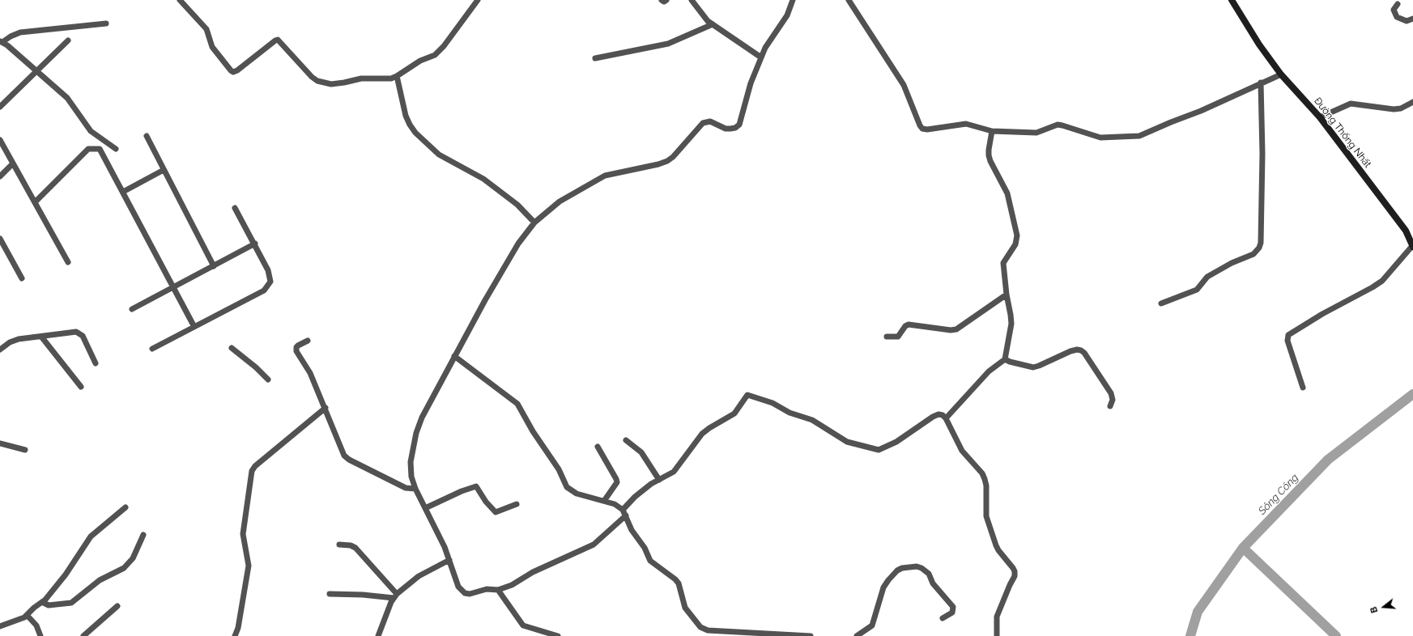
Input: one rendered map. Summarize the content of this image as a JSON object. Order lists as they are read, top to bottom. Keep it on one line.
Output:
{"streets":{"street":["Đường Thống Nhất"]},"water":["Sông Công"],"north":"left"}
